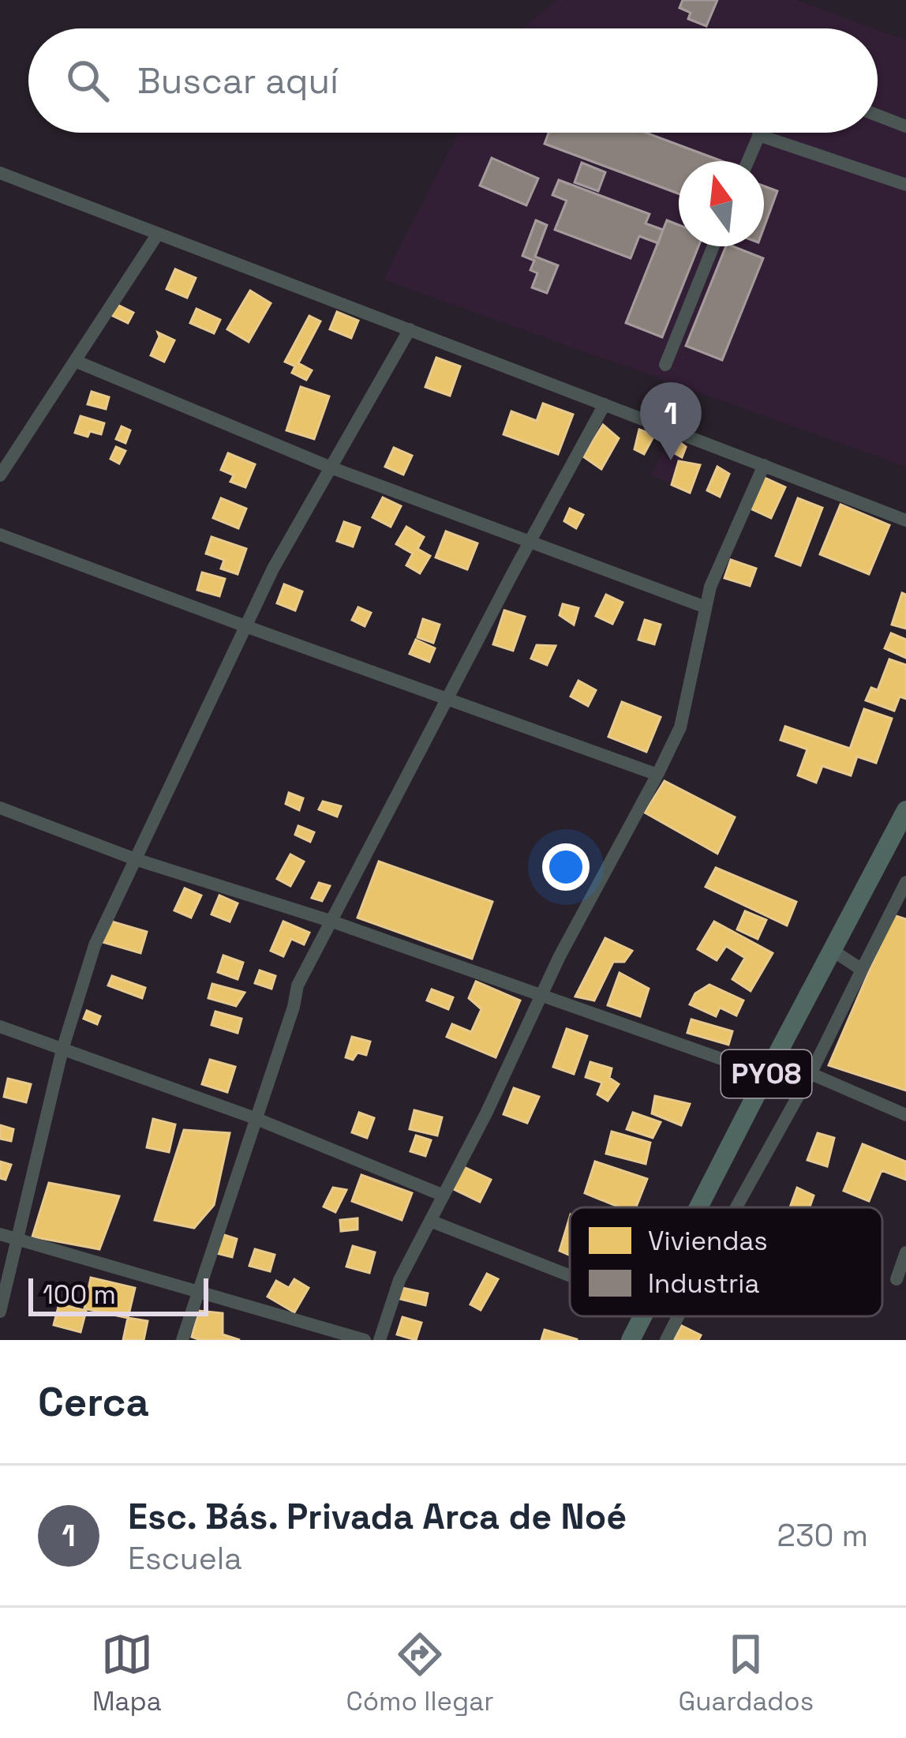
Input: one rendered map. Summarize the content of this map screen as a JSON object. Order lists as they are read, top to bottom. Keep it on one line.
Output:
{"streets":{"highway":["PY08"]},"legend":["Viviendas","Industria"],"scale_bar":"100 m","north":"top","page":{"search":"Buscar aquí","pins":"1","scale":"100 m","heading":"Cerca","list":[{"mark":"1","name":"Esc. Bás. Privada Arca de Noé","note":"Escuela","value":"230 m"}],"nav":["Mapa","Cómo llegar","Guardados"]}}
